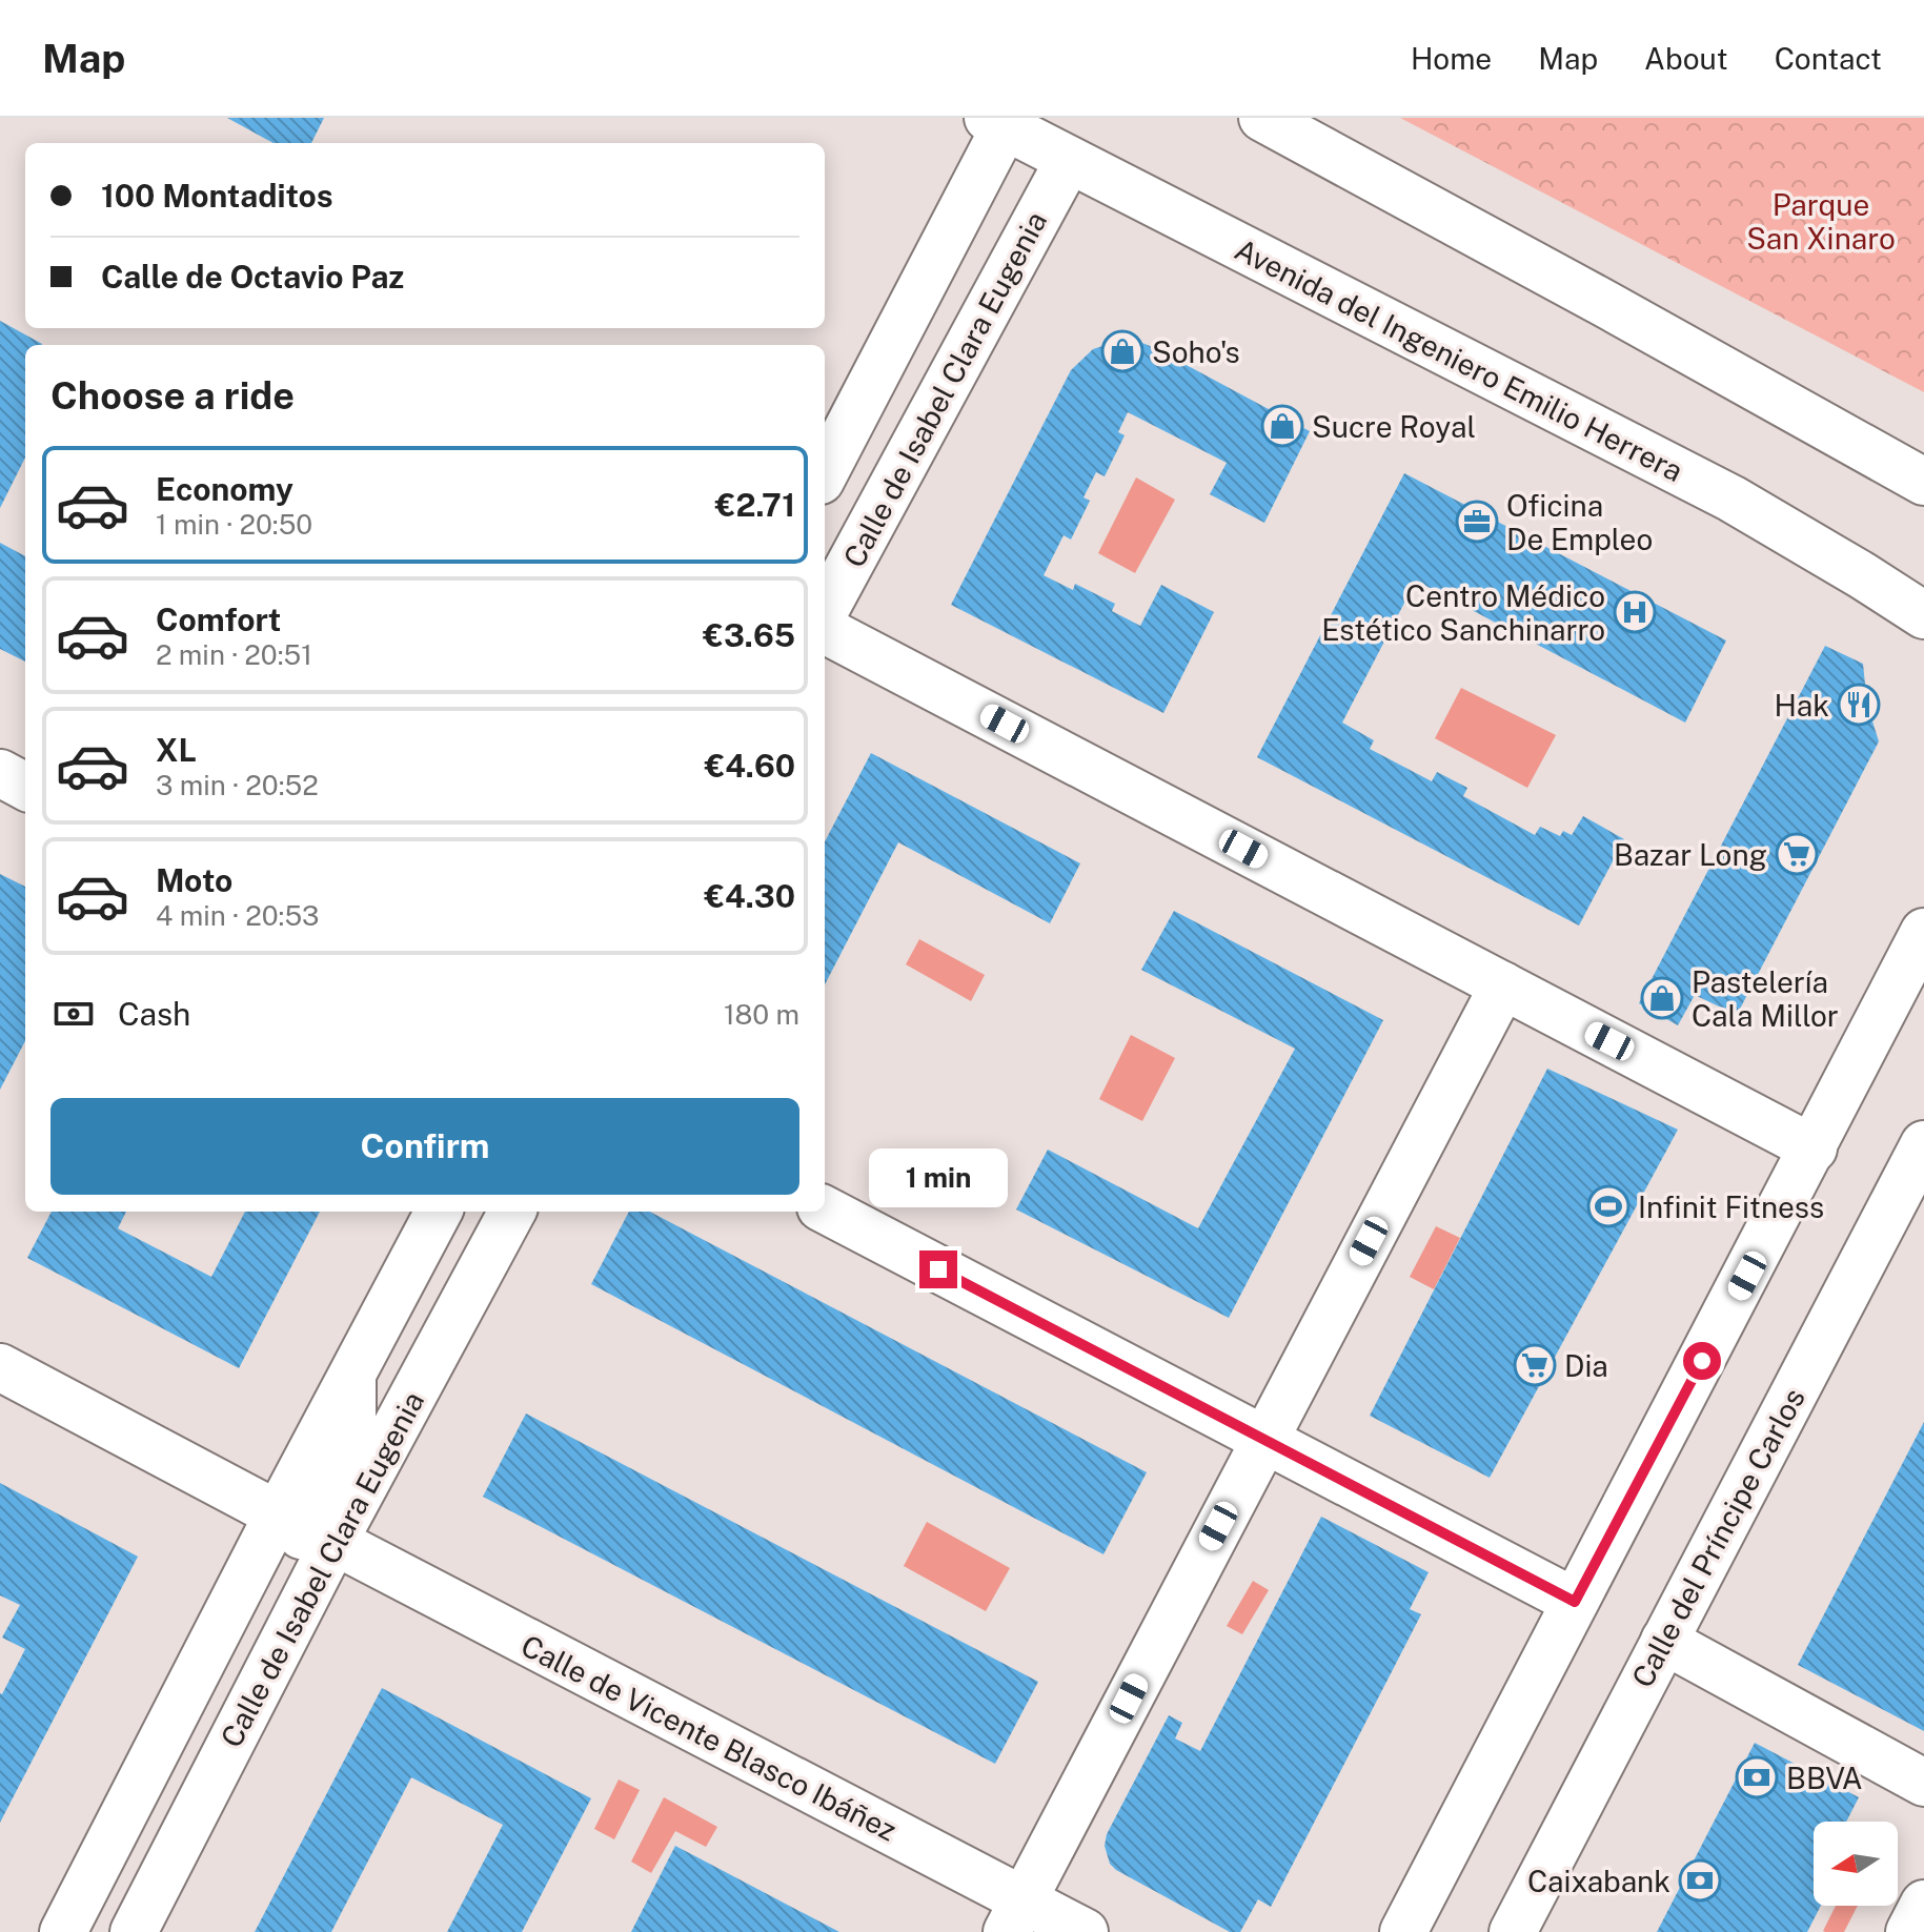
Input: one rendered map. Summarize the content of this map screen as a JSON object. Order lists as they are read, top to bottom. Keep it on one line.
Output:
{"streets":{"street":["Avenida del Ingeniero Emilio Herrera","Calle de Isabel Clara Eugenia","Calle del Príncipe Carlos","Calle de Vicente Blasco Ibáñez"]},"crossings":[["Avenida del Ingeniero Emilio Herrera","Calle de Isabel Clara Eugenia"],["Calle de Isabel Clara Eugenia","Calle de Vicente Blasco Ibáñez"]],"parks":["Parque San Xinaro"],"places":{"shop":["Soho's","Sucre Royal","Pastelería Cala Millor"],"office":["Oficina De Empleo"],"hospital":["Centro Médico Estético Sanchinarro"],"restaurant":["Hak"],"supermarket":["Bazar Long","Dia"],"sports":["Infinit Fitness"],"bank":["BBVA","Caixabank"]},"north":"left","page":{"header":"Map","nav":["Home","Map","About","Contact"],"banner":["100 Montaditos","Calle de Octavio Paz"],"heading":"Choose a ride","list":[{"name":"Economy","note":"1 min · 20:50","value":"€2.71"},{"name":"Comfort","note":"2 min · 20:51","value":"€3.65"},{"name":"XL","note":"3 min · 20:52","value":"€4.60"},{"name":"Moto","note":"4 min · 20:53","value":"€4.30"}],"pay":["Cash","180 m"],"buttons":"Confirm","bubble":"1 min"}}
